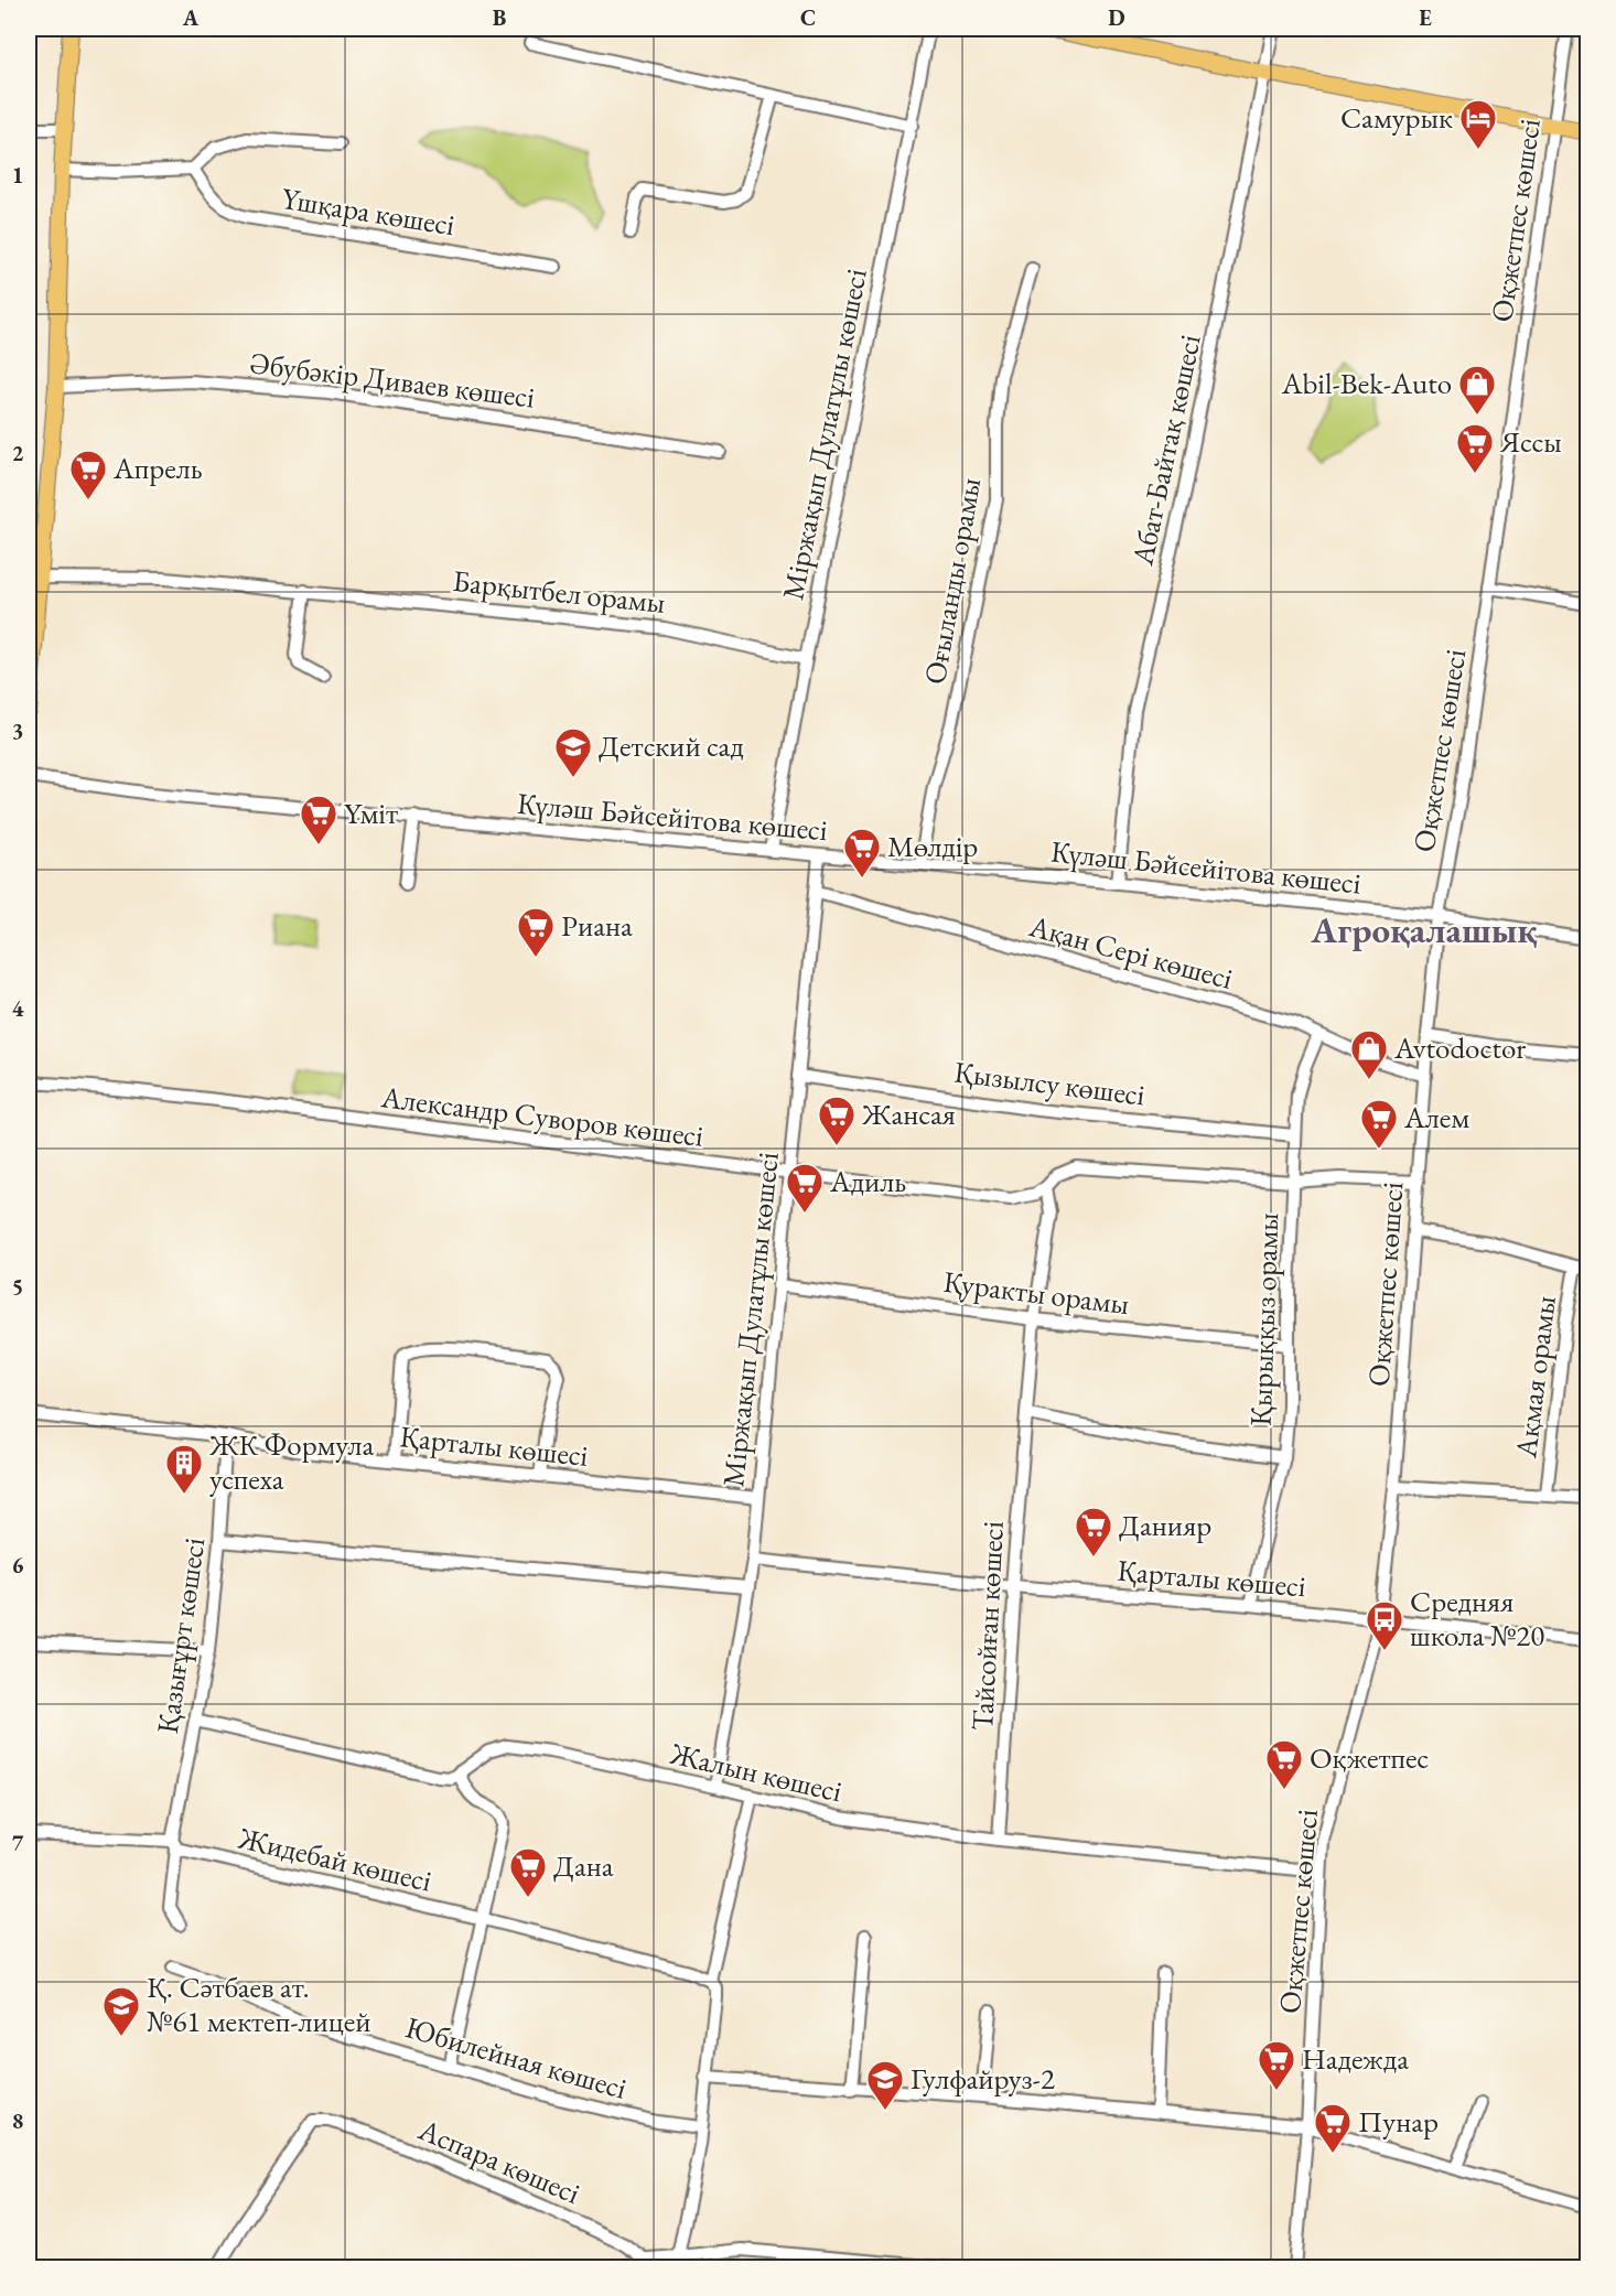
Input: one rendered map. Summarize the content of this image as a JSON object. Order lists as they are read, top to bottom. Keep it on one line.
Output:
{"streets":{"street":["Үшқара көшесі","Оқжетпес көшесі","Әбубәкір Диваев көшесі","Міржақып Дулатұлы көшесі","Абат-Байтақ көшесі","Оғыланды орамы","Барқытбел орамы","Күләш Бәйсейітова көшесі","Ақан Сері көшесі","Қызылсу көшесі","Александр Суворов көшесі","Қуракты орамы","Қырыққыз орамы","Ақмая орамы","Қарталы көшесі","Тайсойған көшесі","Қазығұрт көшесі","Жалын көшесі","Жидебай көшесі","Юбилейная көшесі","Аспара көшесі"]},"crossings":[["Оқжетпес көшесі","Күләш Бәйсейітова көшесі"],["Оқжетпес көшесі","Ақан Сері көшесі"],["Оқжетпес көшесі","Қарталы көшесі"],["Оқжетпес көшесі","Жалын көшесі"],["Міржақып Дулатұлы көшесі","Барқытбел орамы"],["Міржақып Дулатұлы көшесі","Күләш Бәйсейітова көшесі"],["Міржақып Дулатұлы көшесі","Ақан Сері көшесі"],["Міржақып Дулатұлы көшесі","Қызылсу көшесі"],["Міржақып Дулатұлы көшесі","Александр Суворов көшесі"],["Міржақып Дулатұлы көшесі","Қуракты орамы"],["Міржақып Дулатұлы көшесі","Қарталы көшесі"],["Міржақып Дулатұлы көшесі","Жалын көшесі"],["Абат-Байтақ көшесі","Күләш Бәйсейітова көшесі"],["Оғыланды орамы","Күләш Бәйсейітова көшесі"],["Ақан Сері көшесі","Қырыққыз орамы"],["Қызылсу көшесі","Қырыққыз орамы"],["Александр Суворов көшесі","Тайсойған көшесі"],["Қуракты орамы","Қырыққыз орамы"],["Қуракты орамы","Тайсойған көшесі"],["Қырыққыз орамы","Қарталы көшесі"],["Қарталы көшесі","Тайсойған көшесі"],["Қарталы көшесі","Қазығұрт көшесі"],["Тайсойған көшесі","Жалын көшесі"],["Қазығұрт көшесі","Жидебай көшесі"]],"districts":["Агроқалашық"],"places":{"hotel":["Самурык"],"shop":["Abil-Bek-Auto","Avtodoctor"],"supermarket":["Яссы","Апрель","Үміт","Мөлдiр","Риана","Жансая","Алем","Адиль","Данияр","Оқжетпес","Дана","Надежда","Пунар"],"school or university":["Детский сад","Қ. Сәтбаев ат. №61 мектеп-лицей","Гулфайруз-2"],"building":["ЖК Формула успеха"],"bus stop":["Средняя школа №20"]},"grid":{"columns":["A","B","C","D","E"],"rows":["1","2","3","4","5","6","7","8"]}}
